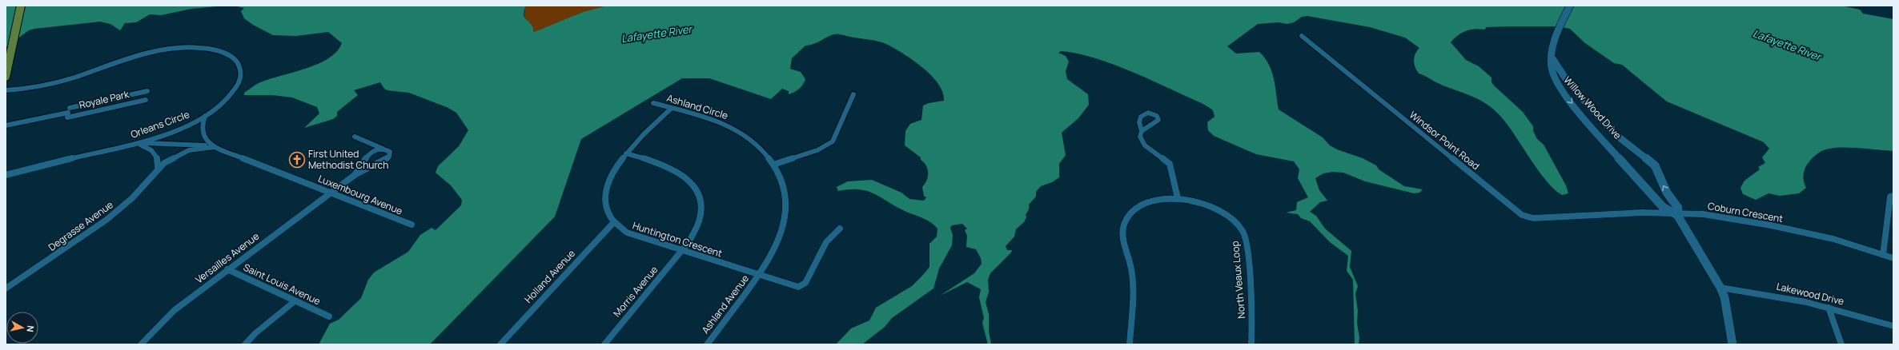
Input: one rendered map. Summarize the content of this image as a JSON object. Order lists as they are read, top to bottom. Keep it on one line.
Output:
{"streets":{"street":["Royale Park","Ashland Circle","Willow Wood Drive","Orleans Circle","Windsor Point Road","Luxembourg Avenue","Coburn Crescent","Degrasse Avenue","Huntington Crescent","Versailles Avenue","Holland Avenue","North Veaux Loop","Saint Louis Avenue","Morris Avenue","Lakewood Drive","Ashland Avenue"]},"crossings":[["Ashland Circle","Huntington Crescent"],["Ashland Circle","Ashland Avenue"],["Willow Wood Drive","Coburn Crescent"],["Willow Wood Drive","Lakewood Drive"],["Orleans Circle","Luxembourg Avenue"],["Windsor Point Road","Coburn Crescent"],["Luxembourg Avenue","Degrasse Avenue"],["Luxembourg Avenue","Versailles Avenue"],["Huntington Crescent","Holland Avenue"],["Huntington Crescent","Morris Avenue"],["Huntington Crescent","Ashland Avenue"],["Versailles Avenue","Saint Louis Avenue"],["Holland Avenue","Morris Avenue"]],"water":["Lafayette River"],"places":{"church":["First United Methodist Church"]},"north":"right"}
